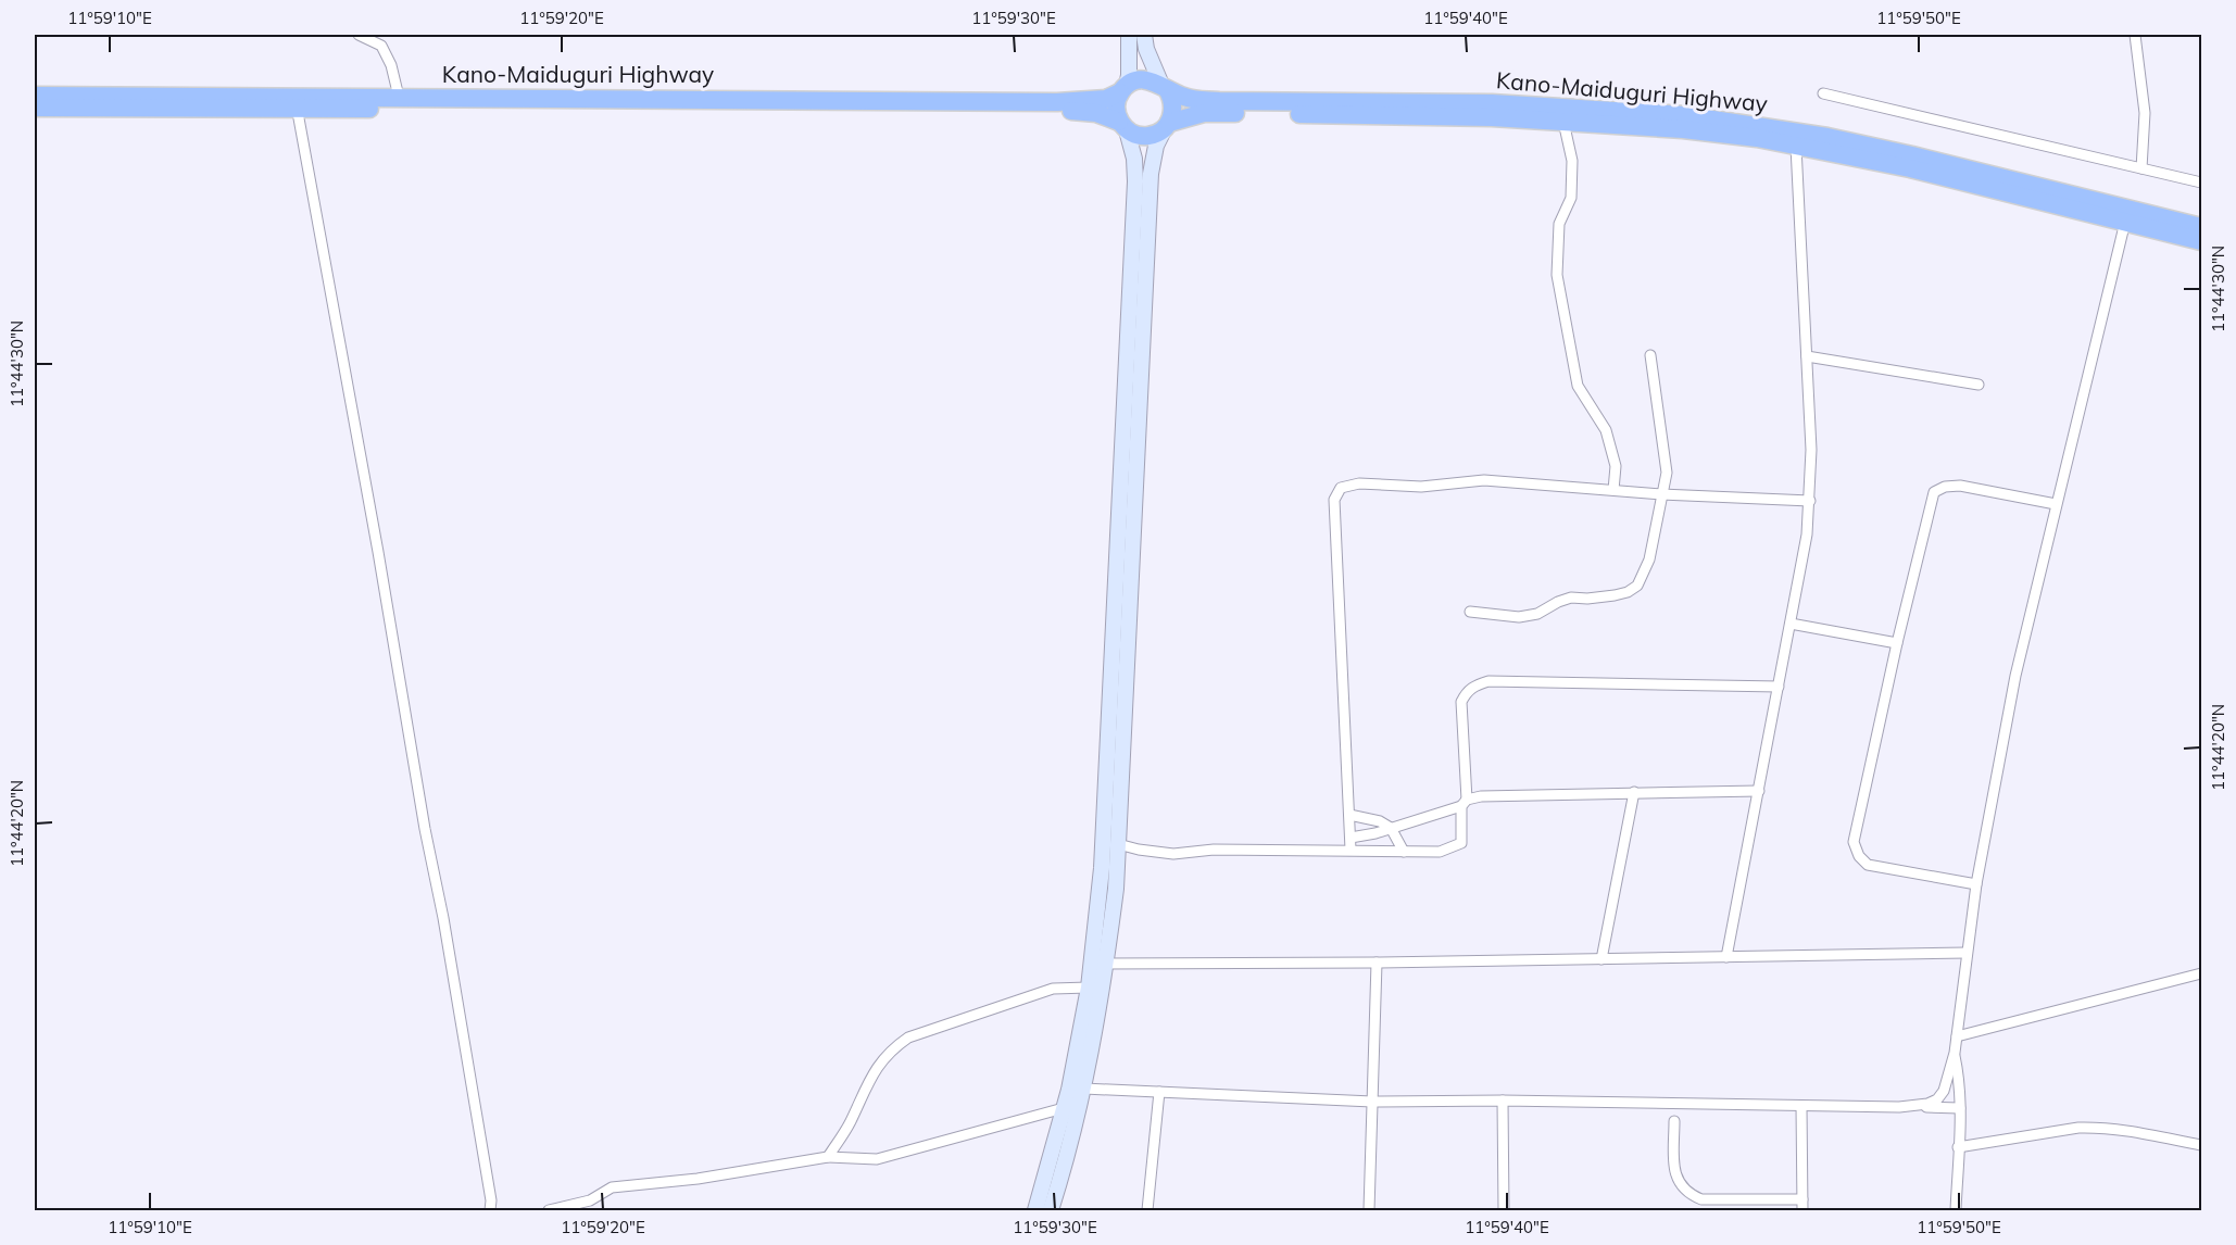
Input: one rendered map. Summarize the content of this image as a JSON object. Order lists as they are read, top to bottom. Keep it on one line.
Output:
{"streets":{"highway":["Kano-Maiduguri Highway"]},"coordinates":["11°59'10\"E","11°59'20\"E","11°59'30\"E","11°59'40\"E","11°59'50\"E","11°44'30\"N","11°44'20\"N"]}
